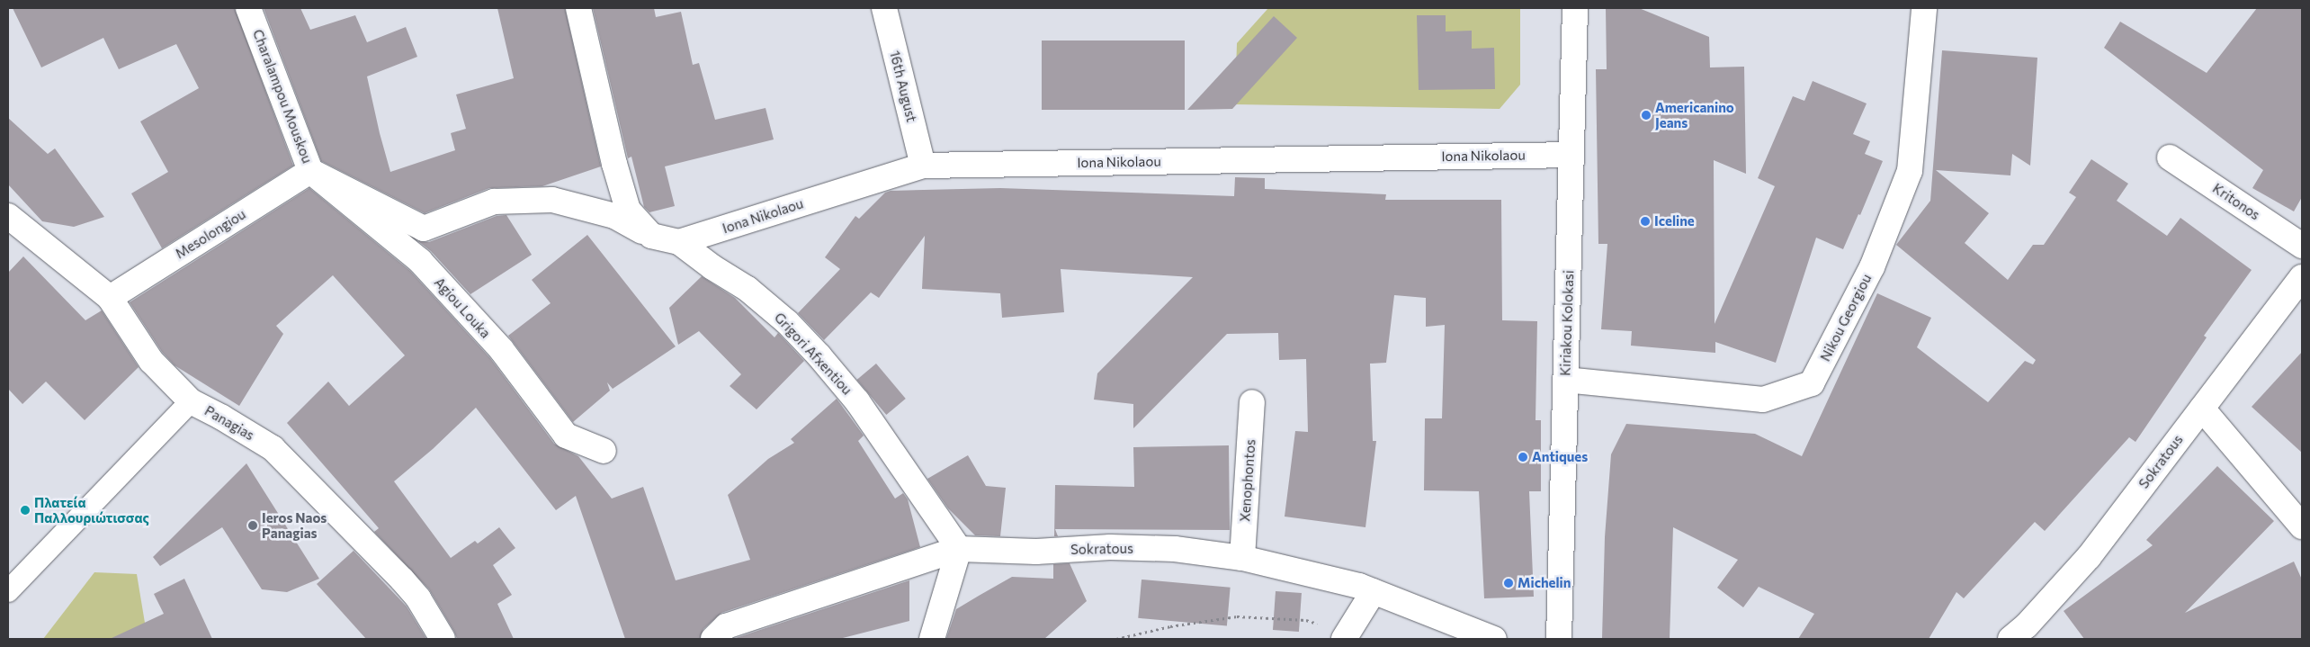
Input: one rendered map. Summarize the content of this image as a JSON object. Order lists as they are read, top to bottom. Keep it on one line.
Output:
{"streets":{"street":["16th August","Charalampou Mouskou","Iona Nikolaou","Kritonos","Mesolongiou","Agiou Louka","Nikou Georgiou","Kiriakou Kolokasi","Grigori Afxentiou","Panagias","Sokratous","Xenophontos"]},"crossings":[["16th August","Iona Nikolaou"],["Charalampou Mouskou","Mesolongiou"],["Charalampou Mouskou","Agiou Louka"],["Charalampou Mouskou","Grigori Afxentiou"],["Iona Nikolaou","Kiriakou Kolokasi"],["Iona Nikolaou","Grigori Afxentiou"],["Mesolongiou","Agiou Louka"],["Mesolongiou","Panagias"],["Nikou Georgiou","Kiriakou Kolokasi"],["Grigori Afxentiou","Sokratous"],["Sokratous","Xenophontos"]],"places":["Americanino Jeans","Iceline","Antiques","Πλατεία Παλλουριώτισσας","Ieros Naos Panagias","Michelin"]}
